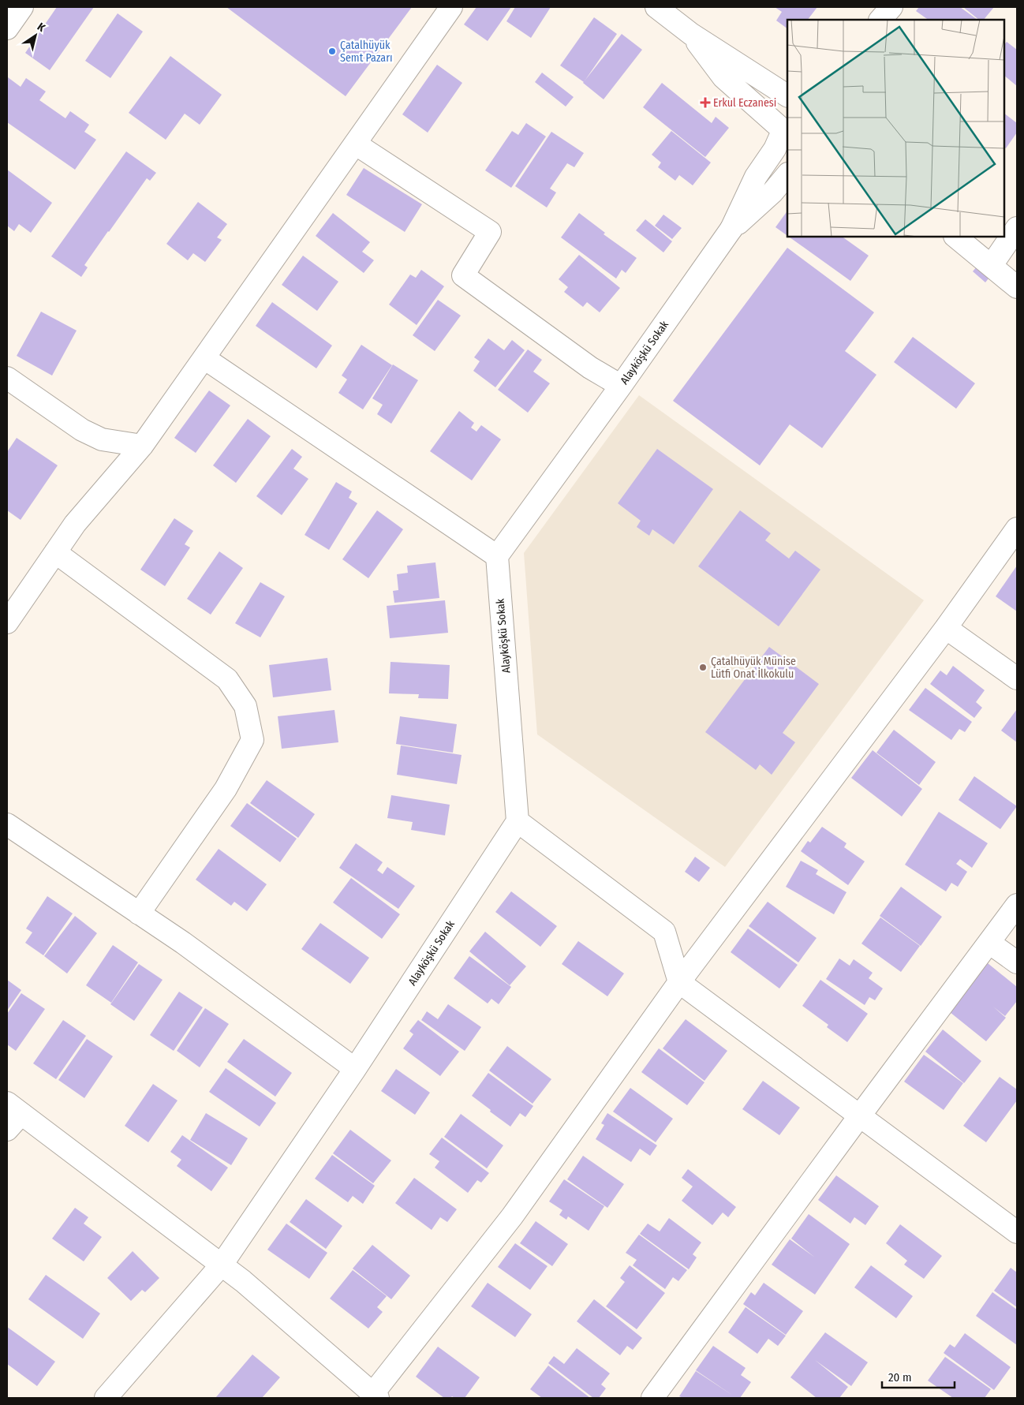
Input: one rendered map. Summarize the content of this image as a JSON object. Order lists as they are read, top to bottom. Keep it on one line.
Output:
{"streets":{"street":["Alayköşkü Sokak"]},"places":{"other":["Çatalhüyük Semt Pazarı","Çatalhüyük Münise Lütfi Onat İlkokulu"],"health":["Erkul Eczanesi"]},"scale_bar":"20 m","north":"top right"}
